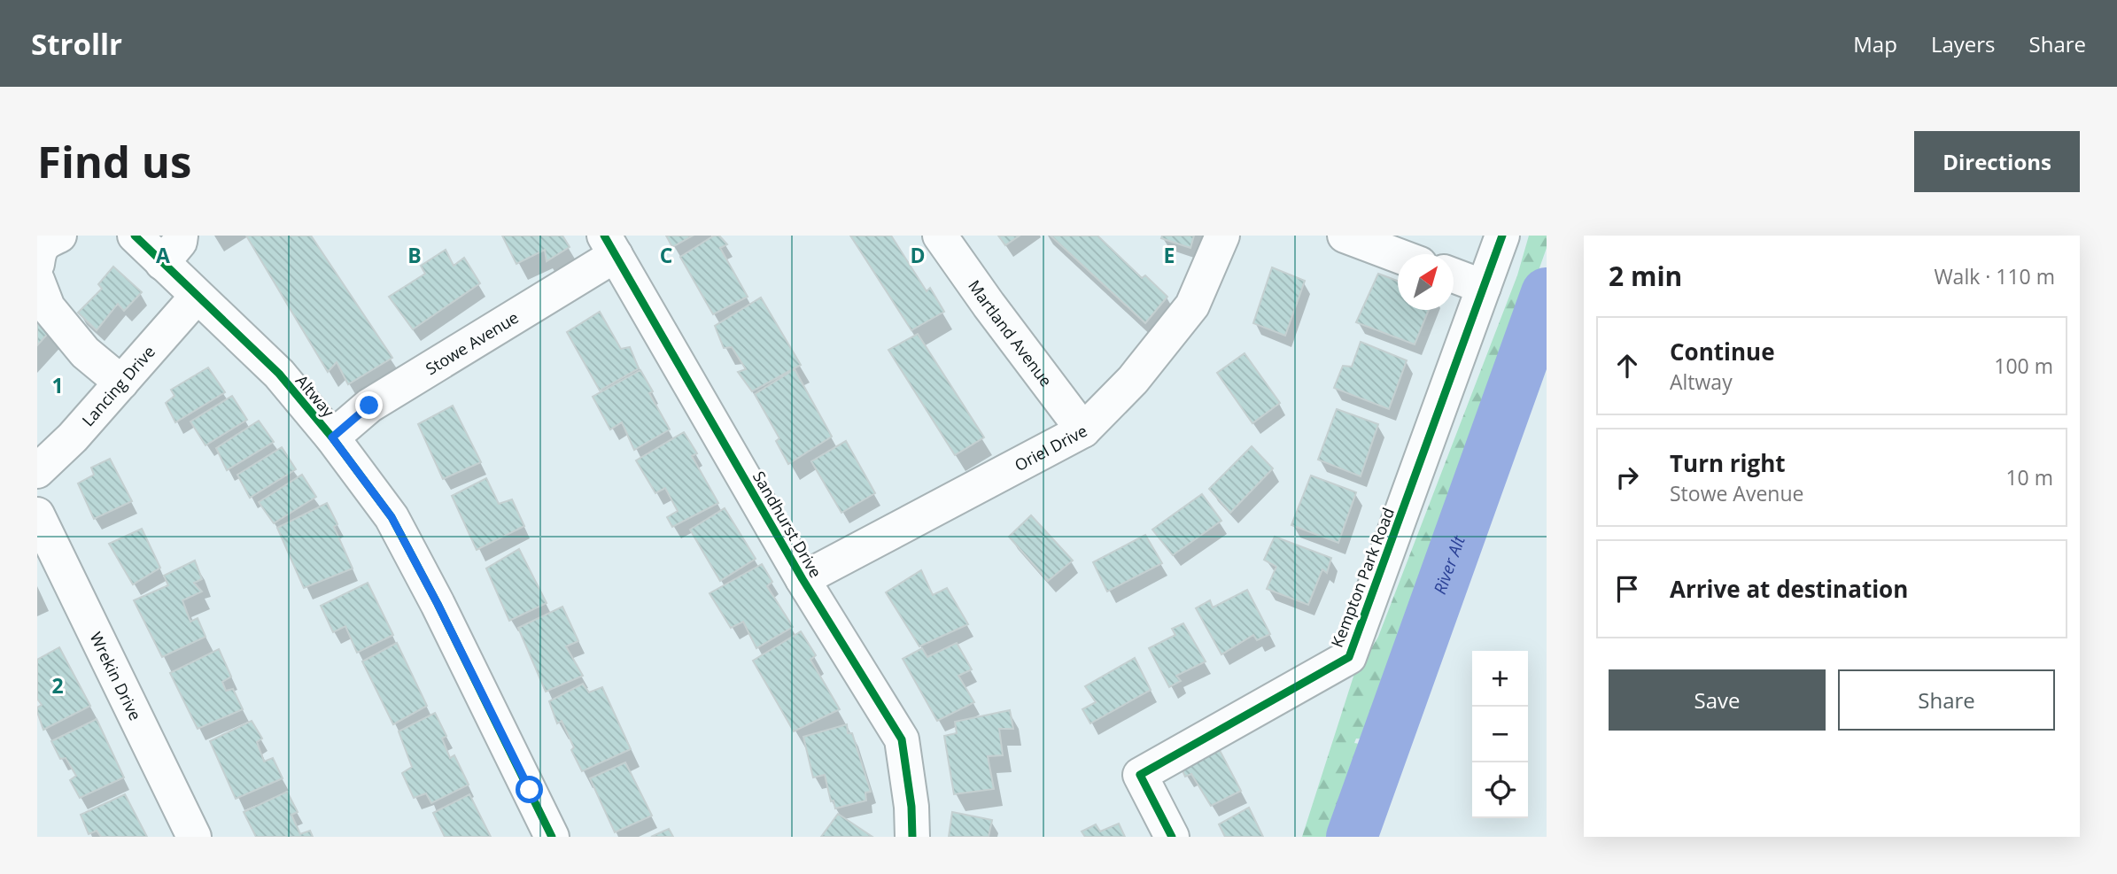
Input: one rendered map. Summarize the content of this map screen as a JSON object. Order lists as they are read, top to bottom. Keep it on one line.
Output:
{"streets":{"street":["Martland Avenue","Stowe Avenue","Lancing Drive","Altway","Oriel Drive","Sandhurst Drive","Kempton Park Road","Wrekin Drive"]},"crossings":[["Martland Avenue","Oriel Drive"],["Stowe Avenue","Altway"],["Stowe Avenue","Sandhurst Drive"],["Lancing Drive","Altway"],["Oriel Drive","Sandhurst Drive"]],"water":["River Alt"],"north":"top right","page":{"header":"Strollr","nav":["Map","Layers","Share"],"buttons":["Directions",["Save","Share"]],"title":"Find us","heading":["2 min","Walk · 110 m"],"list":[["Continue","Altway","100 m"],["Turn right","Stowe Avenue","10 m"],"Arrive at destination"],"map_buttons":["+","−"]},"grid":{"columns":["A","B","C","D","E"],"rows":["1","2"]}}
